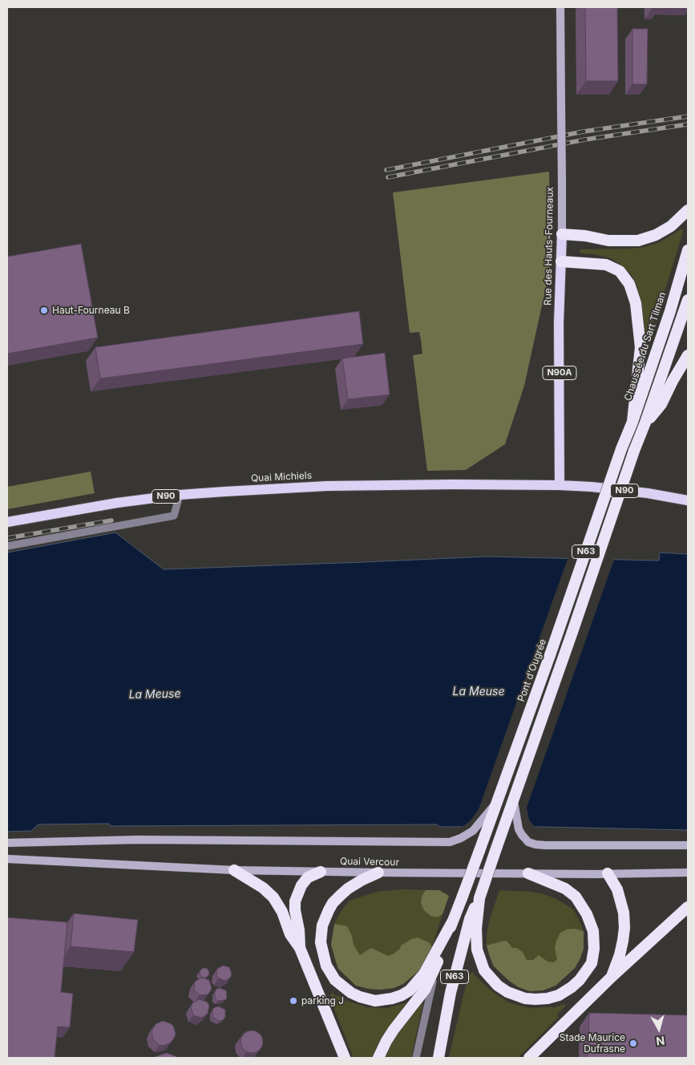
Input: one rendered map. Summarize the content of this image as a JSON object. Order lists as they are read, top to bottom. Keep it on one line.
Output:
{"streets":{"highway":["Chaussée du Sart Tilman","N63","Pont d'Ougrée"],"main road":["Rue des Hauts-Fourneaux","N90A","Quai Michiels","N90","Quai Vercour"]},"crossings":[["Rue des Hauts-Fourneaux","Quai Michiels"],["Rue des Hauts-Fourneaux","N90"],["Chaussée du Sart Tilman","Pont d'Ougrée"],["Quai Michiels","N90"],["N63","Pont d'Ougrée"]],"water":["La Meuse"],"places":["Haut-Fourneau B","parking J","Stade Maurice Dufrasne"],"north":"bottom"}
